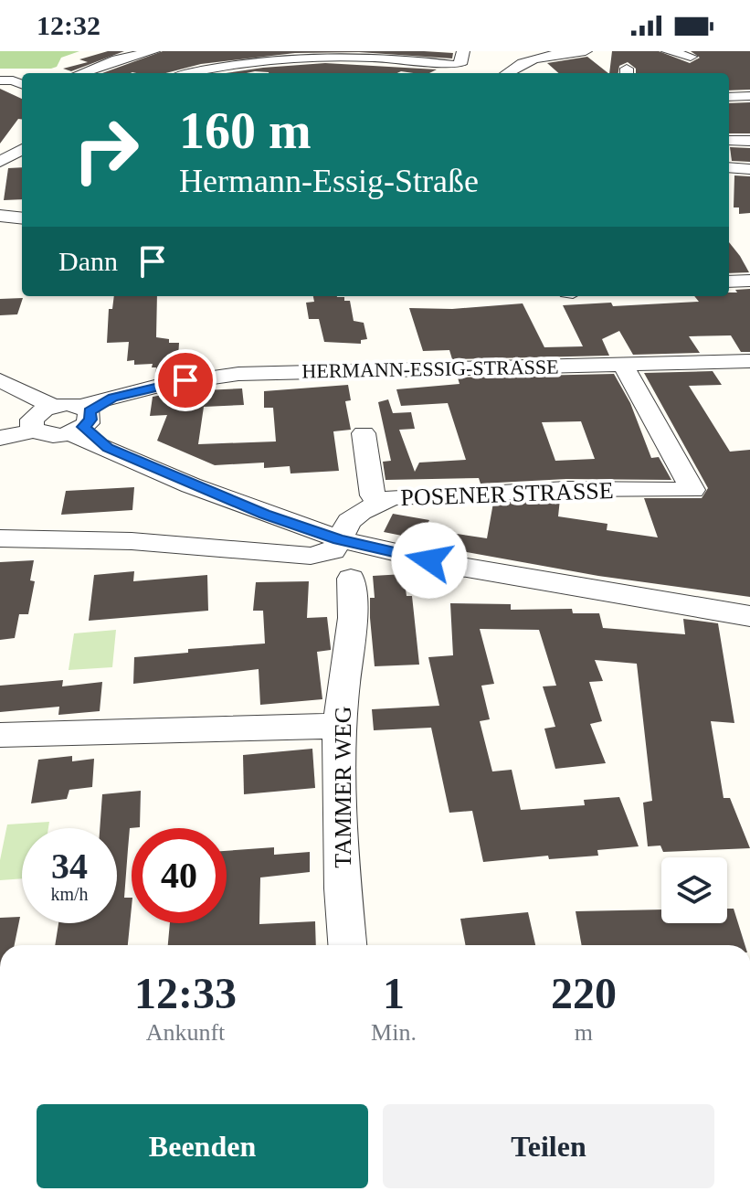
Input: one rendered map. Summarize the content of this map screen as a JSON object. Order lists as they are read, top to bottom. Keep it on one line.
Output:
{"streets":{"street":["HERMANN-ESSIG-STRASSE","POSENER STRASSE","TAMMER WEG"]},"crossings":[["HERMANN-ESSIG-STRASSE","POSENER STRASSE"]],"page":{"status":"12:32","turn":["160 m","Hermann-Essig-Straße"],"then":"Dann","speed":"34 km/h","limit":"40","eta":["12:33","Ankunft","1","Min.","220","m"],"buttons":["Beenden","Teilen"]}}
